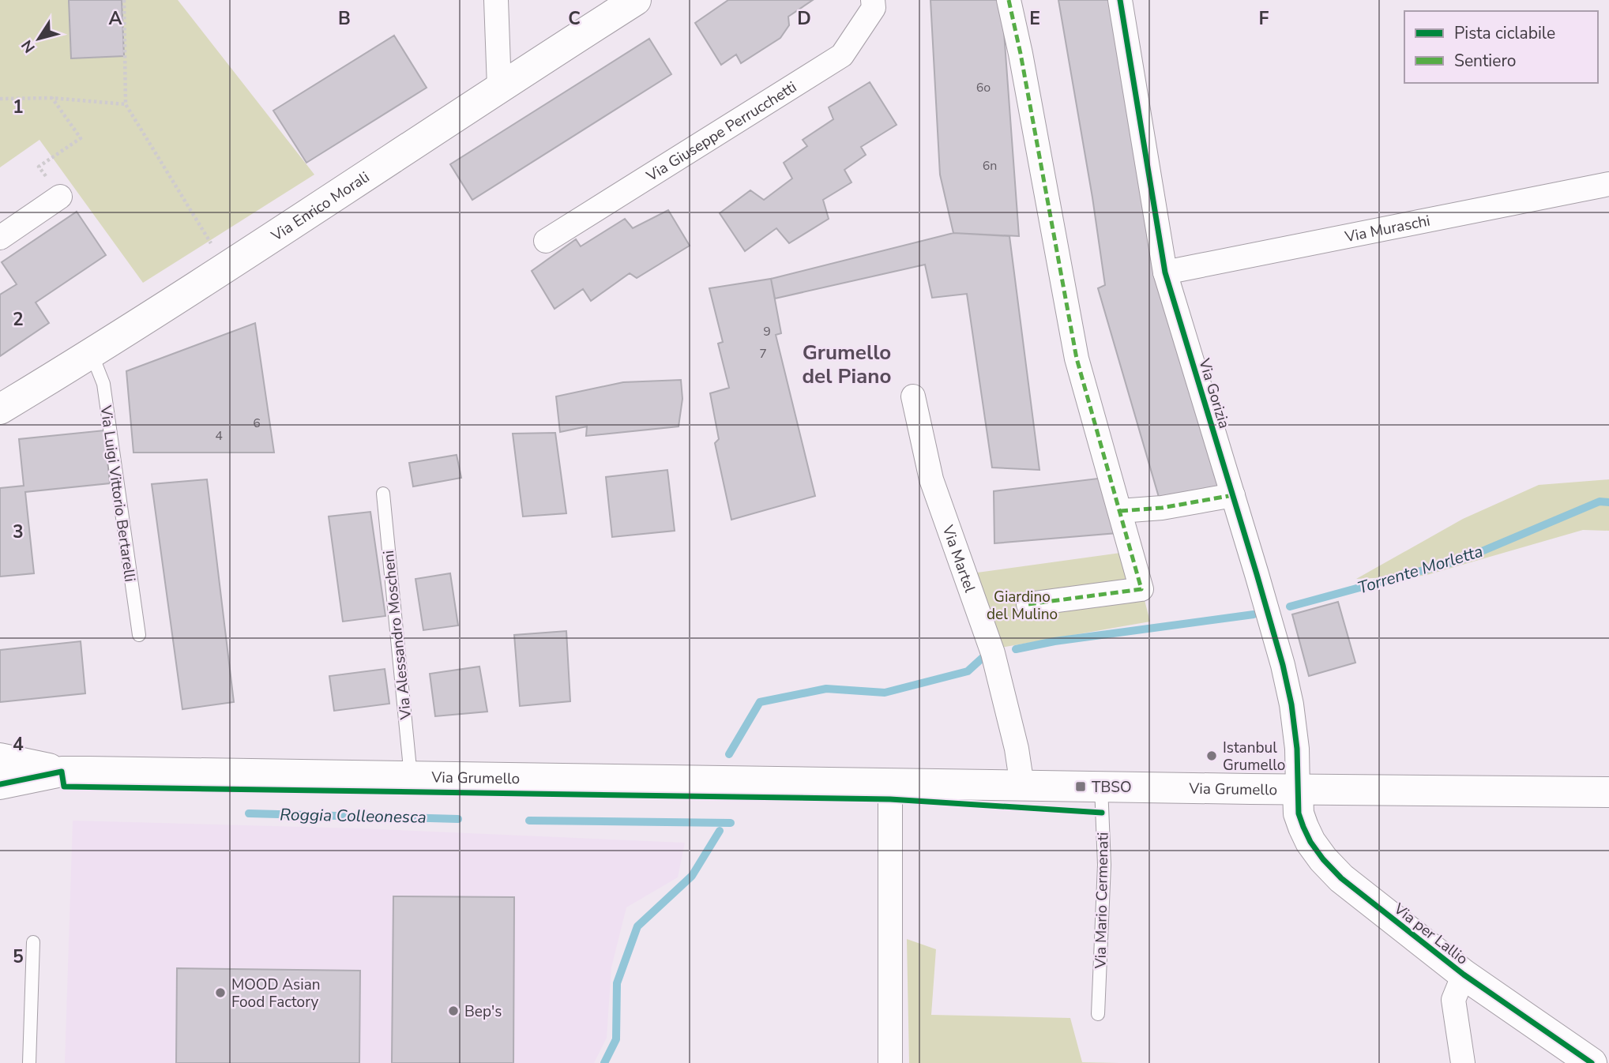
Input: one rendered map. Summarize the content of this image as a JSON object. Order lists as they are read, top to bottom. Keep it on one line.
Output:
{"streets":{"main road":["Via Enrico Morali","Via Grumello","Via per Lallio"],"street":["Via Giuseppe Perrucchetti","Via Muraschi","Via Gorizia","Via Martel"],"lane":["Via Luigi Vittorio Bertarelli","Via Alessandro Moscheni","Via Mario Cermenati"]},"crossings":[["Via Enrico Morali","Via Luigi Vittorio Bertarelli"],["Via Muraschi","Via Gorizia"],["Via Gorizia","Via Grumello"],["Via Gorizia","Via per Lallio"],["Via Martel","Via Grumello"],["Via Alessandro Moscheni","Via Grumello"],["Via Grumello","Via Mario Cermenati"],["Via Grumello","Via per Lallio"]],"districts":["Grumello del Piano"],"water":["Torrente Morletta","Roggia Colleonesca"],"parks":["Giardino del Mulino"],"places":{"other":["Istanbul Grumello","MOOD Asian Food Factory","Bep's"],"transit":["TBSO"]},"house_numbers":["6o","6n","9","7","6","4"],"legend":["Pista ciclabile","Sentiero"],"north":"bottom left","grid":{"columns":["A","B","C","D","E","F"],"rows":["1","2","3","4","5"]}}
